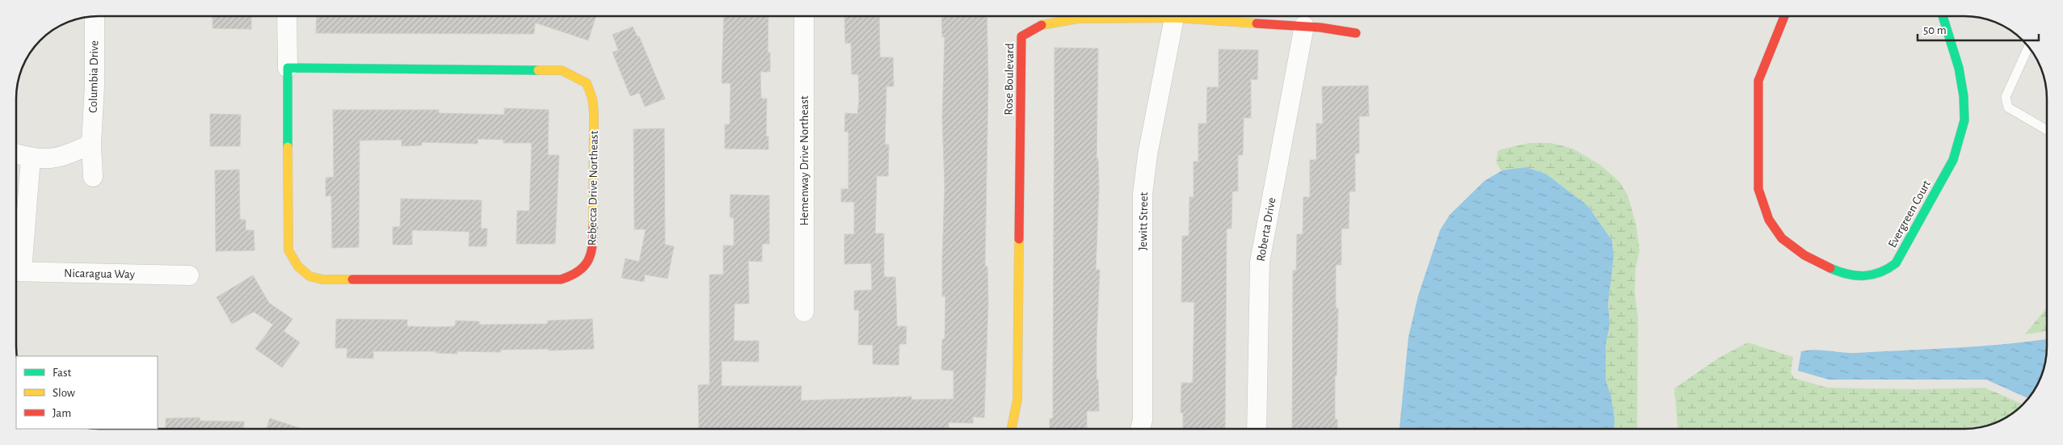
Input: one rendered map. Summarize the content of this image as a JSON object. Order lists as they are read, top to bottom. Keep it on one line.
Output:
{"streets":{"street":["Columbia Drive","Rose Boulevard","Hemenway Drive Northeast","Rebecca Drive Northeast","Evergreen Court","Jewitt Street","Roberta Drive","Nicaragua Way"]},"crossings":[["Rose Boulevard","Roberta Drive"]],"legend":["Fast","Slow","Jam"],"scale_bar":"50 m"}
